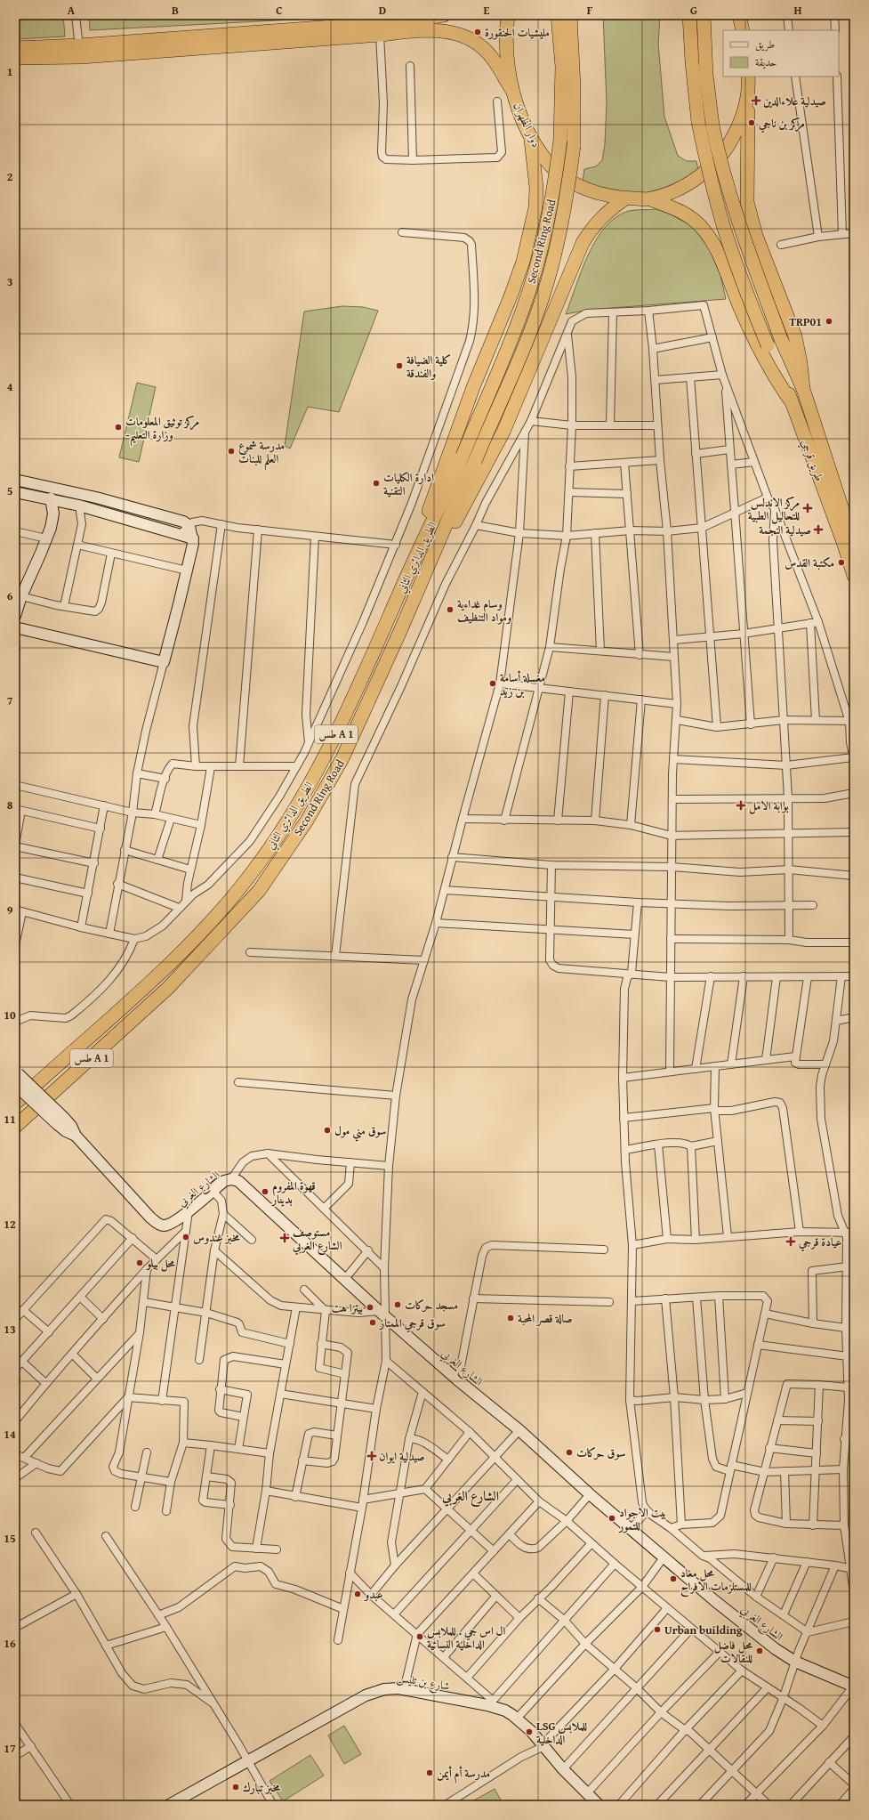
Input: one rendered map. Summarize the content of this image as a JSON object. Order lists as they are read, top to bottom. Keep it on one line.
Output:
{"streets":{"highway":["دوار الظهران","Second Ring Road","طريق قرجي","الطريق الدائري الثاني","طس A 1"],"street":["الشارع الغربي","شارع بن تليس"]},"crossings":[["Second Ring Road","الطريق الدائري الثاني"]],"districts":["الشارع الغربي"],"places":{"other":["مليشيات الحنقورة","مركز بن ناجي","TRP01","كلية الضيافة والفندقة","مركز توثيق المعلومات -وزارة التعليم","مدرسة شموع العلم للبنات","ادارة الكليات التقنية","مكتبة القدس","وسام غداءية ومواد التنظيف","مغسلة أسامة بن زيد","سوق مني مول","قهوة المفروم بدينار","مخبز غندوس","محل بيلو","مسجد حركات","بيتزا هت","صالة قصر المحبة","سوق قرجي الممتاز","سوق حركات","بيت الاجواد للتمور","محل معاد للمستلزمات الافراح","عبدو","Urban building","ال اس جي . للملابس الداخلية النسائية","محل فاضل للنقالات","LSG للملابس الداخلية","مدرسة أم أيمن","مخبز تبارك"],"health":["صيدلية علاءالدين","مركز الاندلس للتحاليل الطبية","صيدلية النجمة","بوابة الامل","مستوصف الشارع الغربي","عيادة قرجي","صيدلية ايوان"]},"legend":["طريق","حديقة"],"grid":{"columns":["A","B","C","D","E","F","G","H"],"rows":["1","2","3","4","5","6","7","8","9","10","11","12","13","14","15","16","17"]}}
